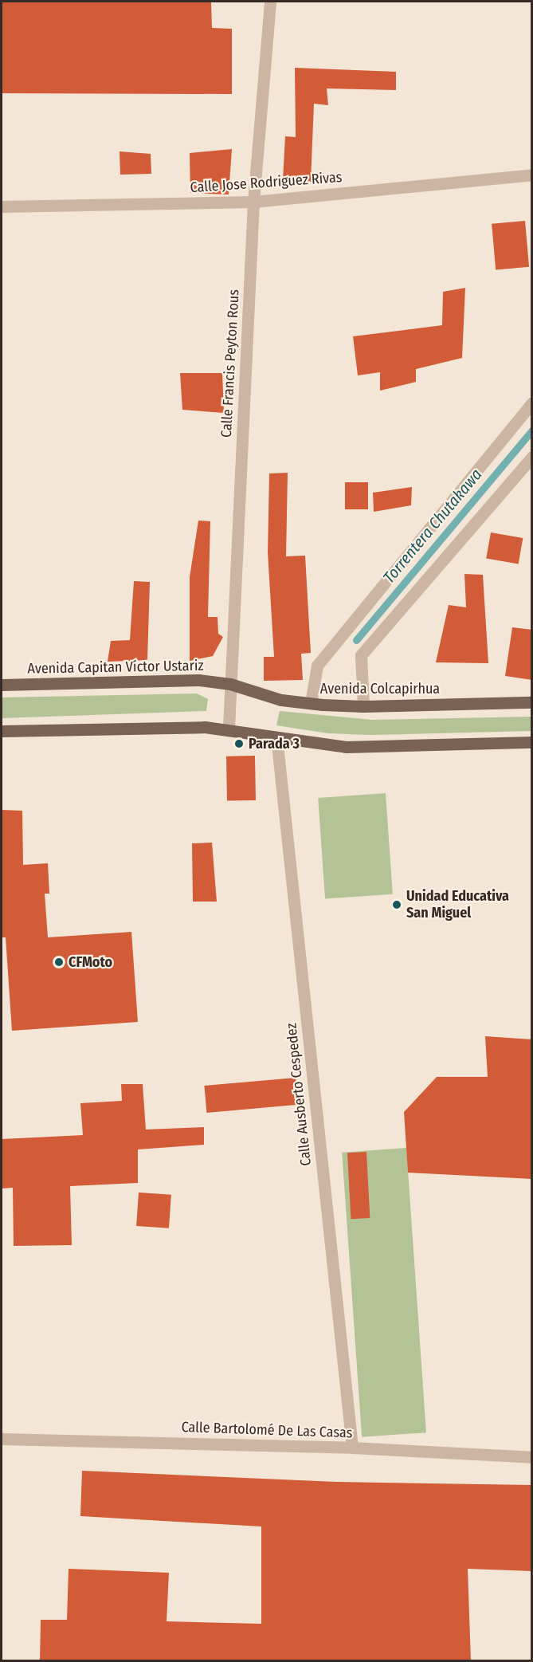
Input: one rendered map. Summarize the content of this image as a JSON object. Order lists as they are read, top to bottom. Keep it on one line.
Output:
{"streets":{"main road":["Avenida Capitan Víctor Ustariz","Avenida Colcapirhua"],"street":["Calle Jose Rodriguez Rivas","Calle Francis Peyton Rous","Calle Ausberto Cespedez","Calle Bartolomé De Las Casas"]},"crossings":[["Calle Jose Rodriguez Rivas","Calle Francis Peyton Rous"],["Calle Francis Peyton Rous","Avenida Capitan Víctor Ustariz"],["Calle Francis Peyton Rous","Avenida Colcapirhua"],["Avenida Capitan Víctor Ustariz","Avenida Colcapirhua"],["Calle Ausberto Cespedez","Calle Bartolomé De Las Casas"]],"water":["Torrentera Chutakawa"],"places":["Parada 3","Unidad Educativa San Miguel","CFMoto"]}
